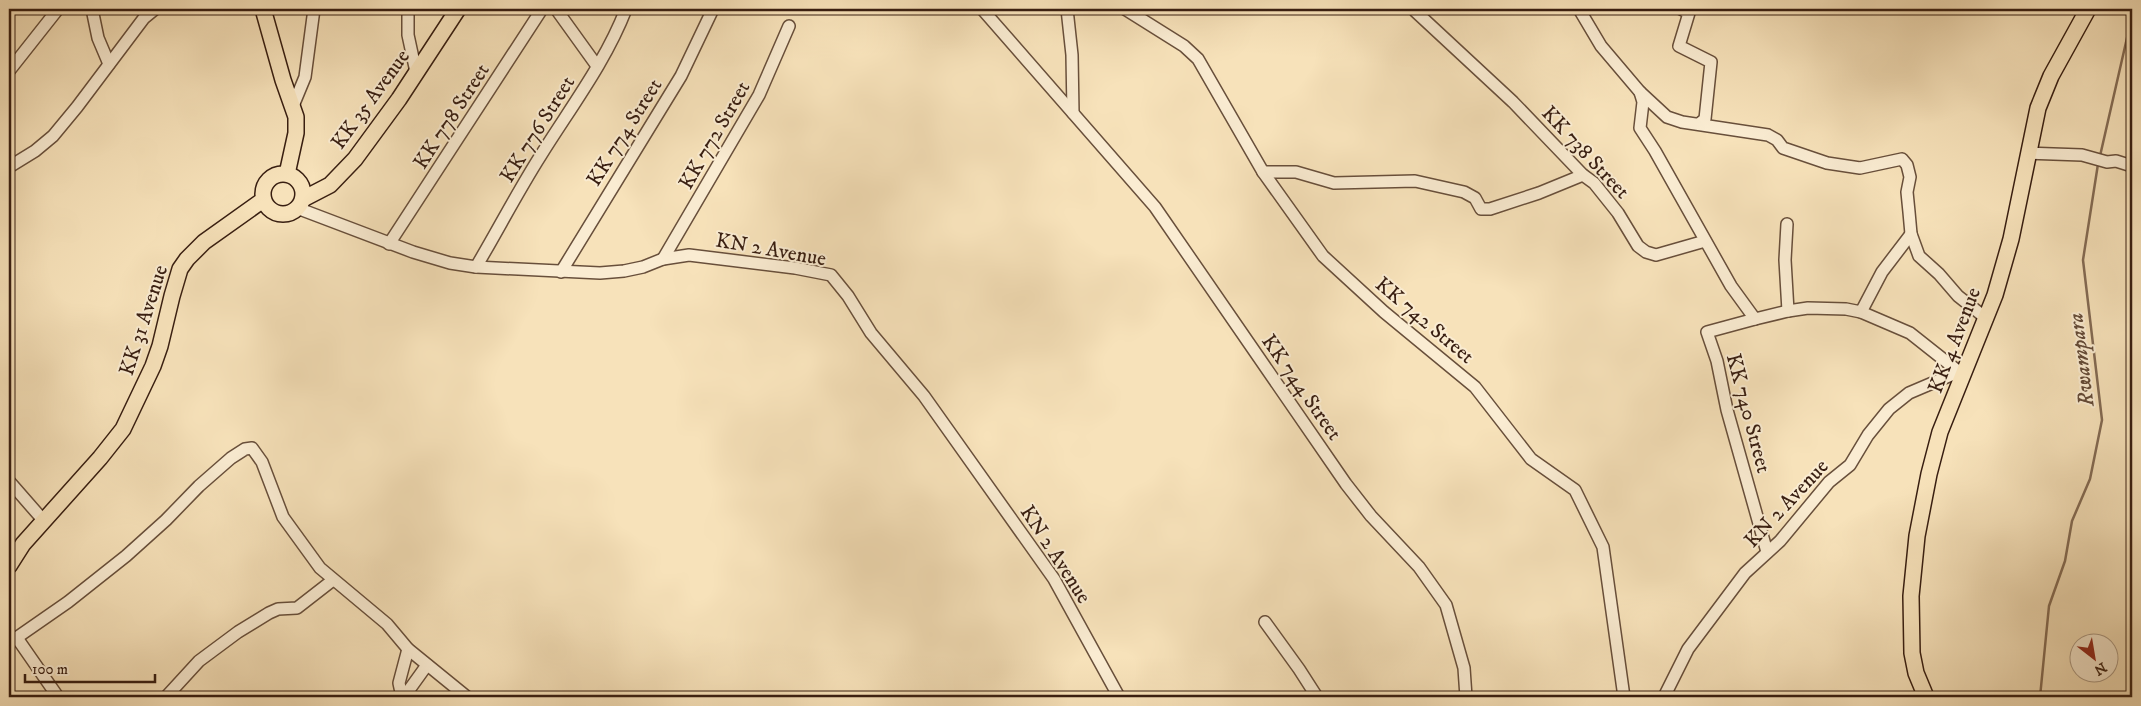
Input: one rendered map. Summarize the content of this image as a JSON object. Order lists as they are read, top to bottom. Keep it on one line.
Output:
{"streets":{"main road":["KK 35 Avenue","KK 31 Avenue","KK 4 Avenue"],"street":["KK 778 Street","KK 776 Street","KK 774 Street","KK 772 Street","KK 738 Street","KN 2 Avenue","KK 742 Street","KK 744 Street","KK 740 Street"]},"crossings":[["KK 35 Avenue","KN 2 Avenue"],["KK 35 Avenue","KK 31 Avenue"],["KK 778 Street","KN 2 Avenue"],["KK 776 Street","KN 2 Avenue"],["KK 774 Street","KN 2 Avenue"],["KK 772 Street","KN 2 Avenue"],["KN 2 Avenue","KK 31 Avenue"],["KN 2 Avenue","KK 4 Avenue"],["KN 2 Avenue","KK 740 Street"]],"water":["Rwampara"],"scale_bar":"100 m","north":"bottom right"}
